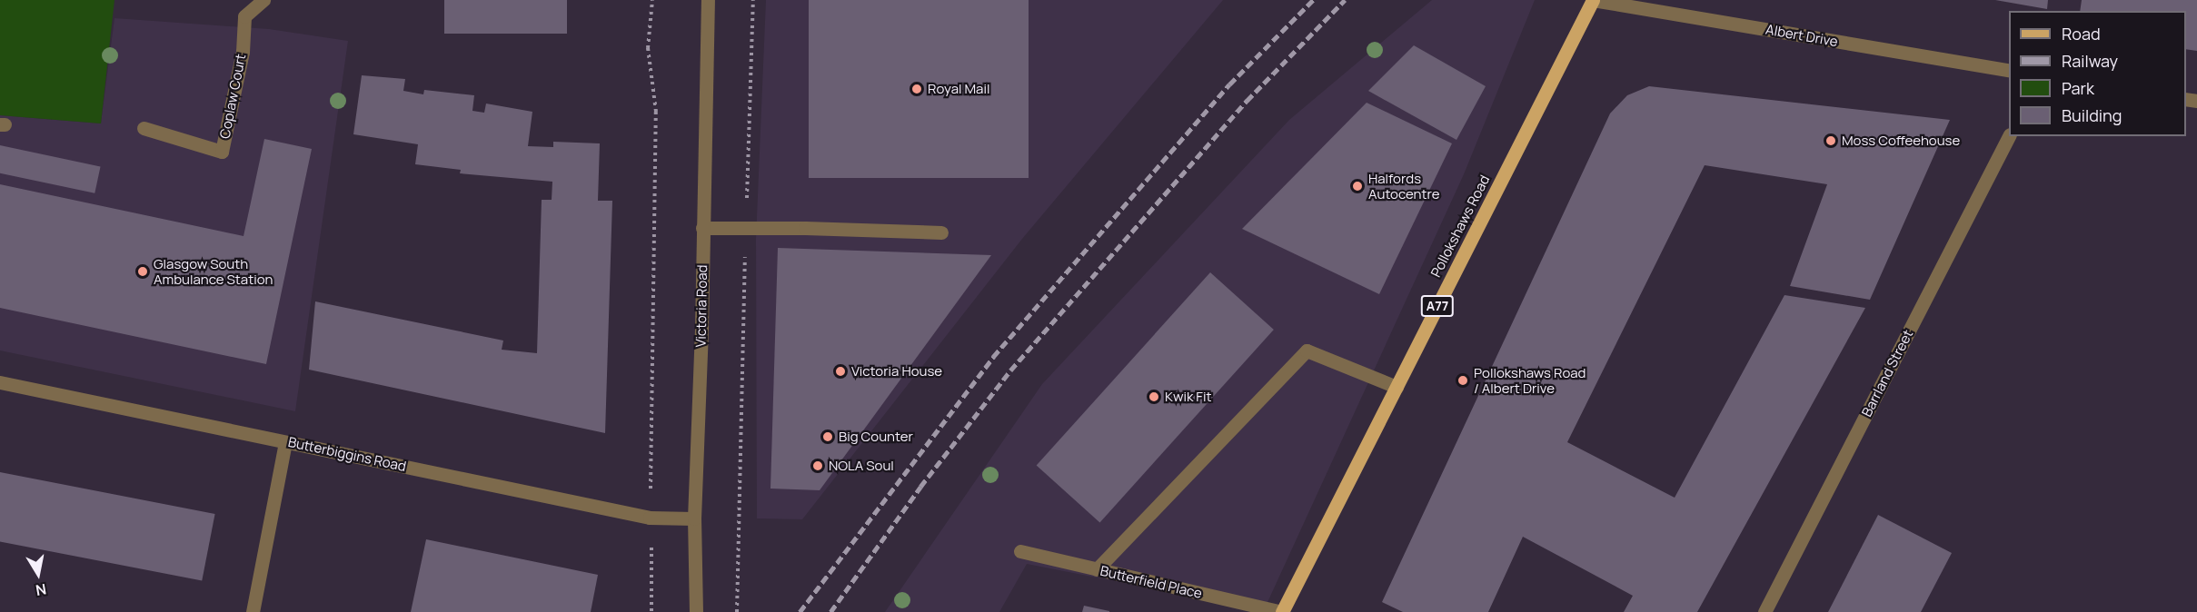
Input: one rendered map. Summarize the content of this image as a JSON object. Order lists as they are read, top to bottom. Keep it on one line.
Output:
{"streets":{"main road":["Pollokshaws Road","A77"],"street":["Albert Drive","Coplaw Court","Victoria Road","Barrland Street","Butterbiggins Road","Butterfield Place"]},"crossings":[["Albert Drive","Pollokshaws Road"],["Pollokshaws Road","Butterfield Place"],["Victoria Road","Butterbiggins Road"]],"places":["Royal Mail","Moss Coffeehouse","Halfords Autocentre","Glasgow South Ambulance Station","Victoria House","Pollokshaws Road / Albert Drive","Kwik Fit","Big Counter","NOLA Soul"],"legend":["Road","Railway","Park","Building"],"north":"bottom"}
